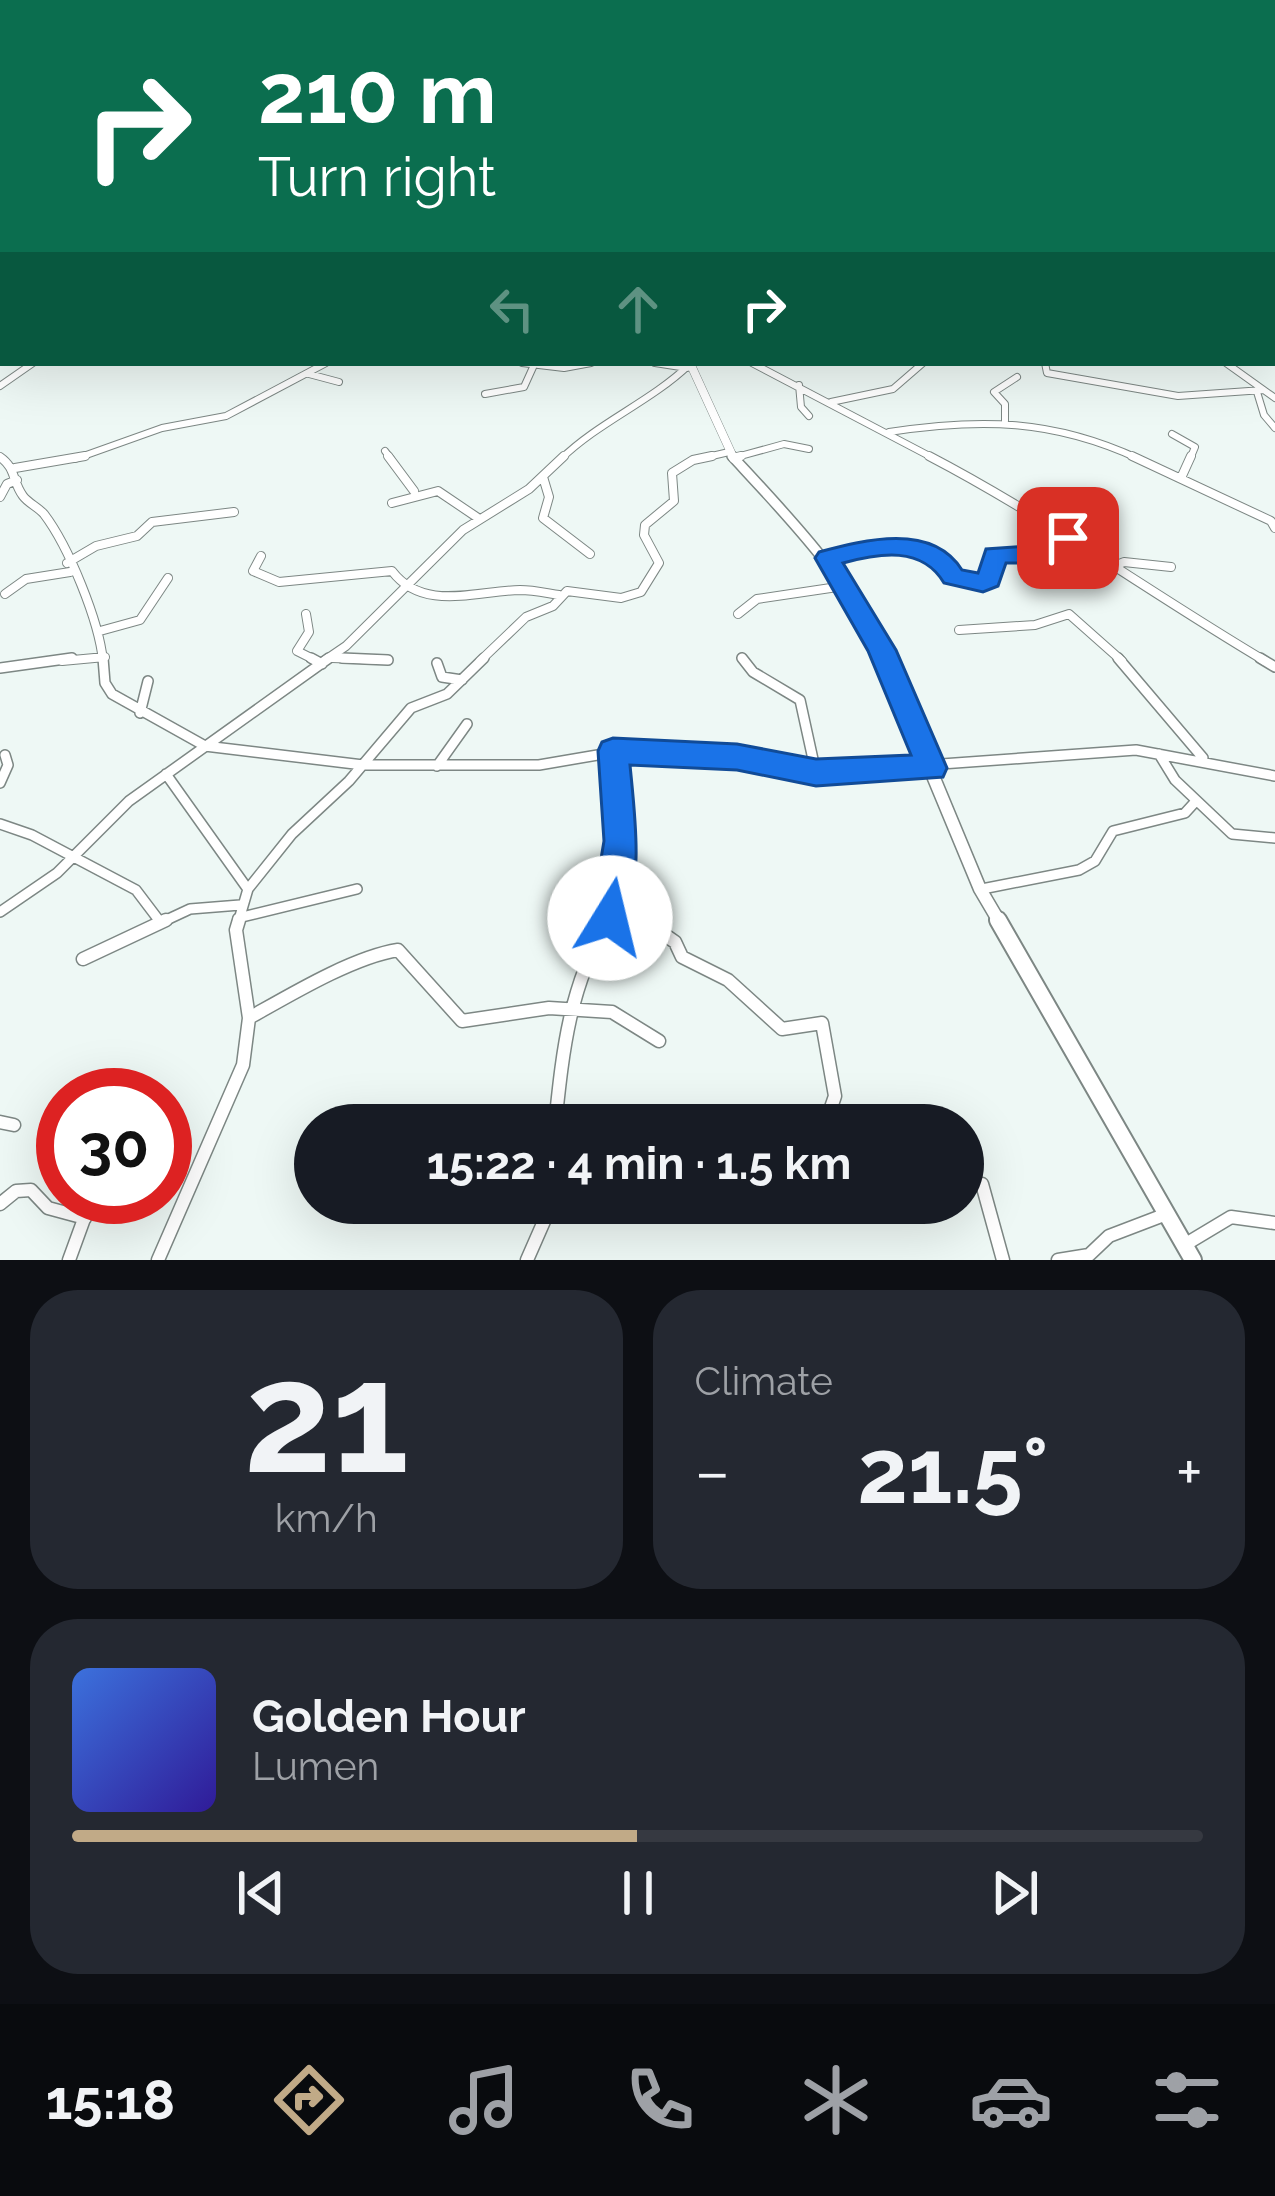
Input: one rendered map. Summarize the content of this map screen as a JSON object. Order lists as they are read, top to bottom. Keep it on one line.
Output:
{"page":{"turn":["210 m","Turn right"],"limit":"30","trip":"15:22 · 4 min · 1.5 km","tile":[["21","km/h"],"Climate"],"heat":["−","21.5°","+"],"song":["Golden Hour","Lumen"],"tabs":"15:18"}}
